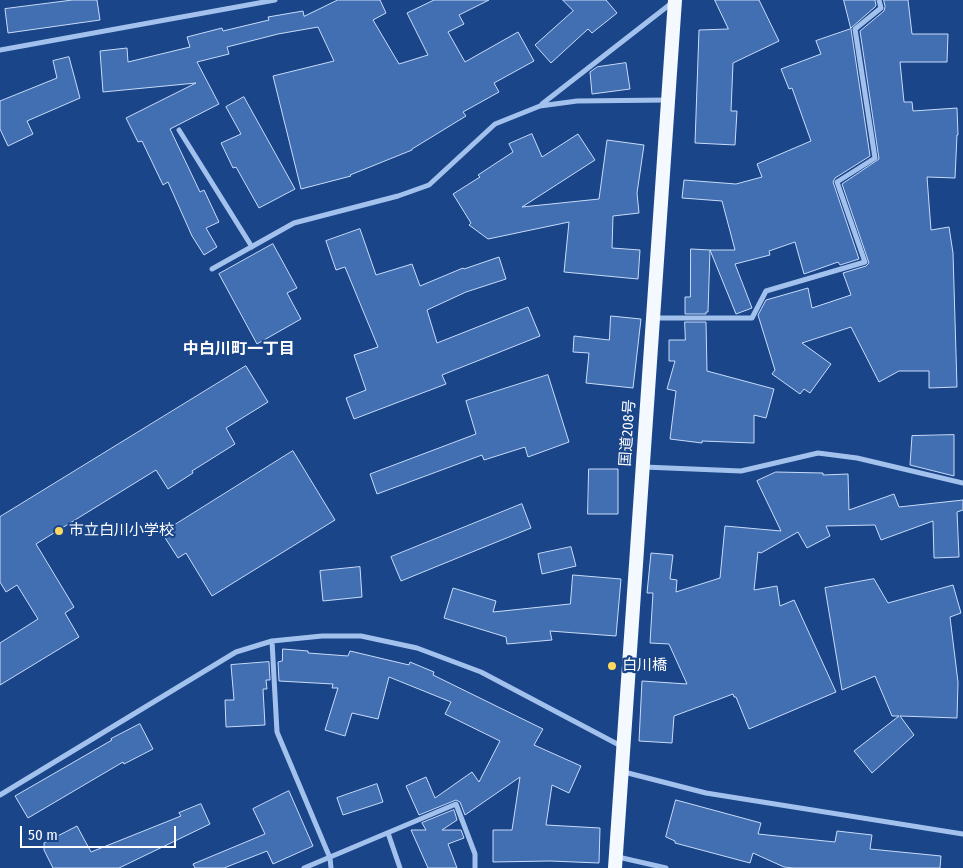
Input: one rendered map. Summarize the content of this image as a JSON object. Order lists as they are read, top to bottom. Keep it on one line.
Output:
{"streets":{"highway":["国道208号"]},"districts":["中白川町一丁目"],"places":["市立白川小学校","白川橋"],"scale_bar":"50 m"}
